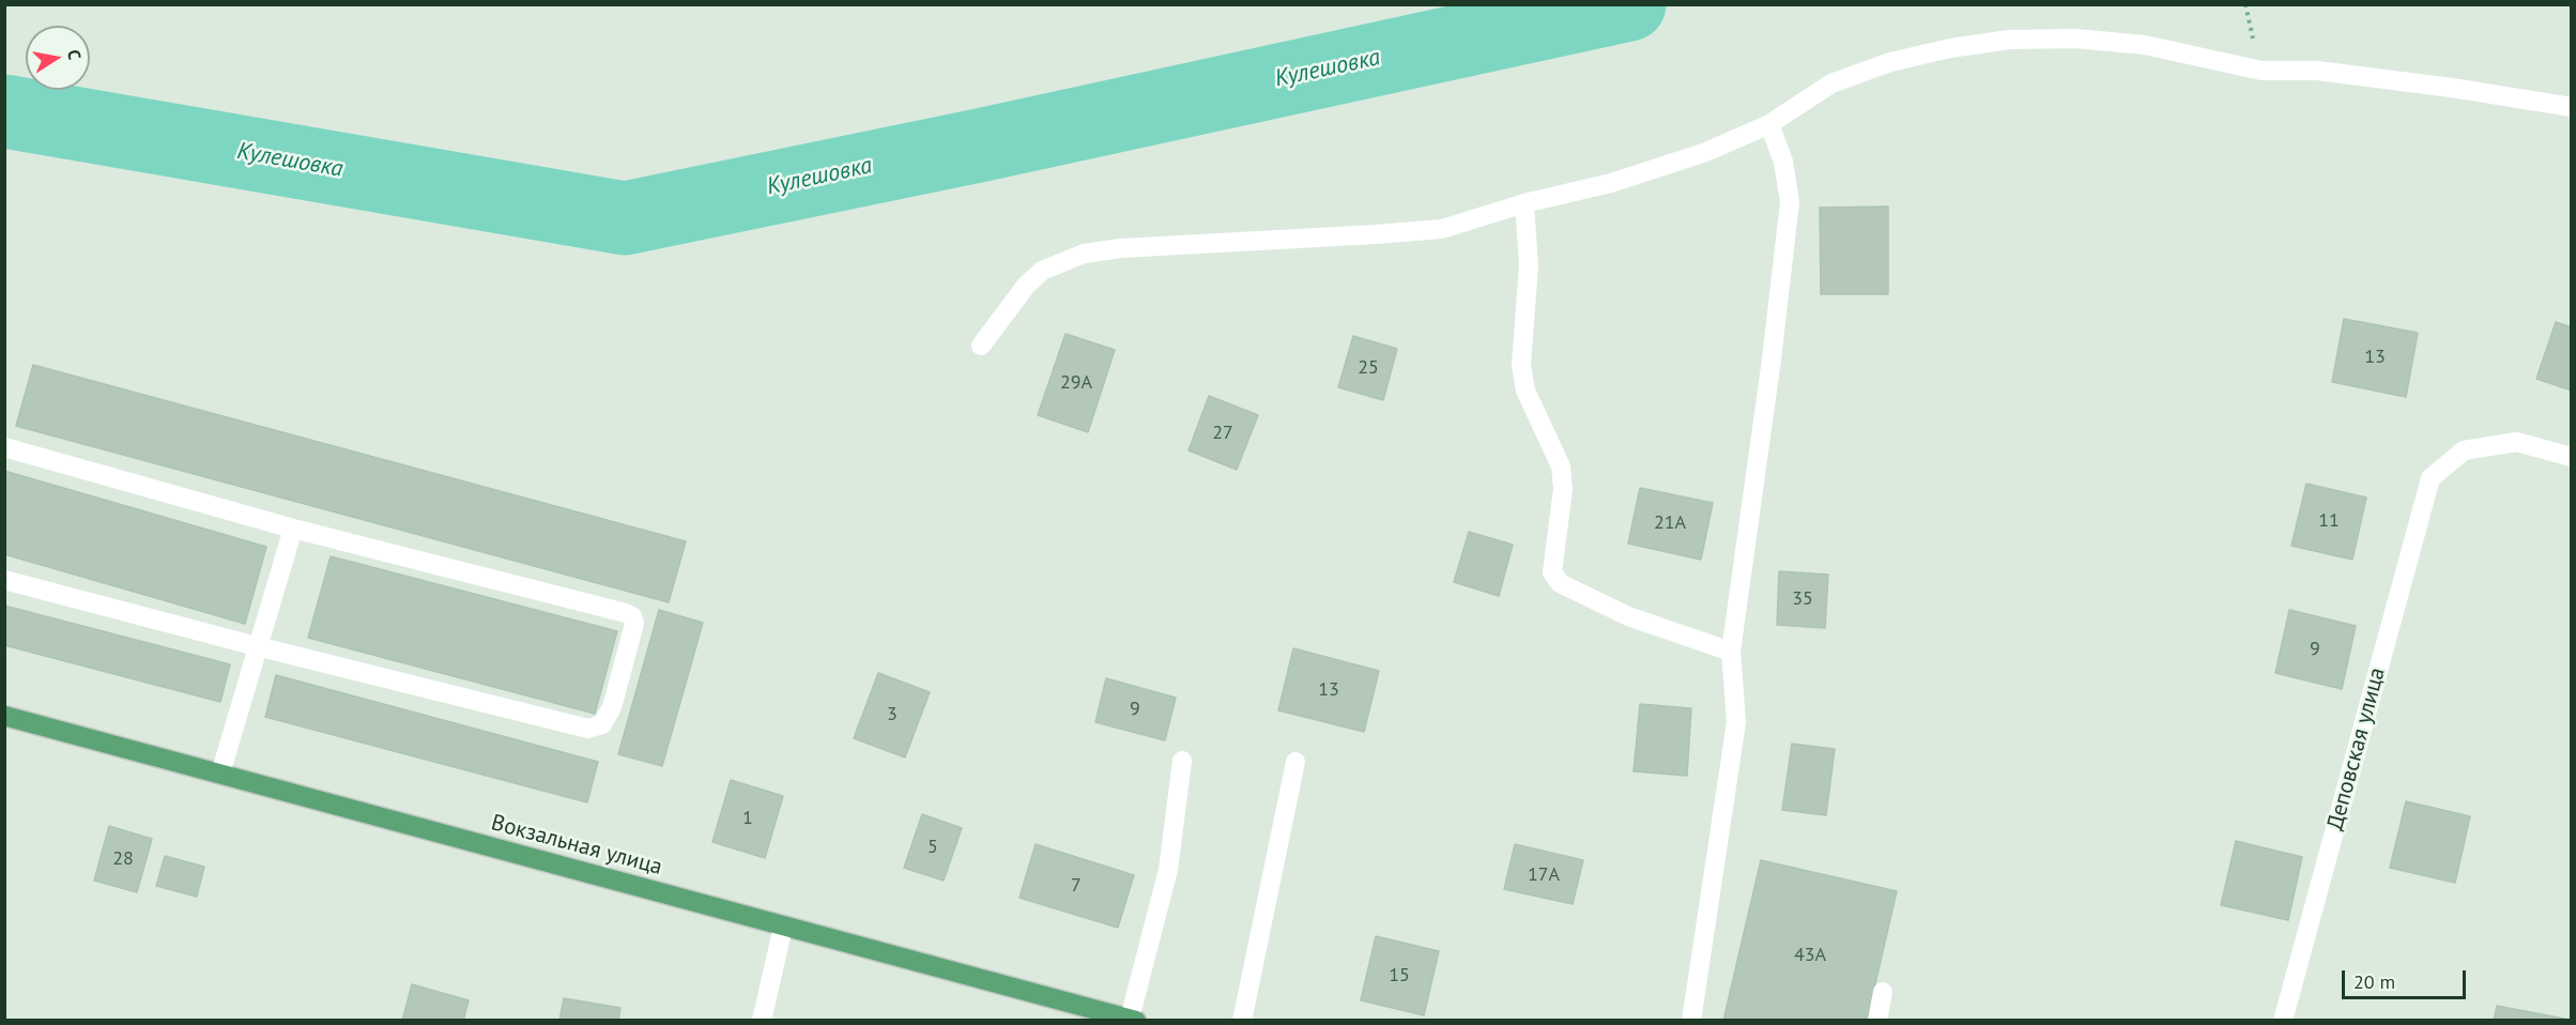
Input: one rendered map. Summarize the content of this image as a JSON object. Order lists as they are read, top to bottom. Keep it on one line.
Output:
{"streets":{"main road":["Вокзальная улица"],"street":["Деповская улица"]},"water":["Кулешовка"],"house_numbers":["13","25","29А","27","11","21А","35","9","13","9","3","1","5","28","17А","7","43А","15"],"scale_bar":"20 m","north":"right"}
